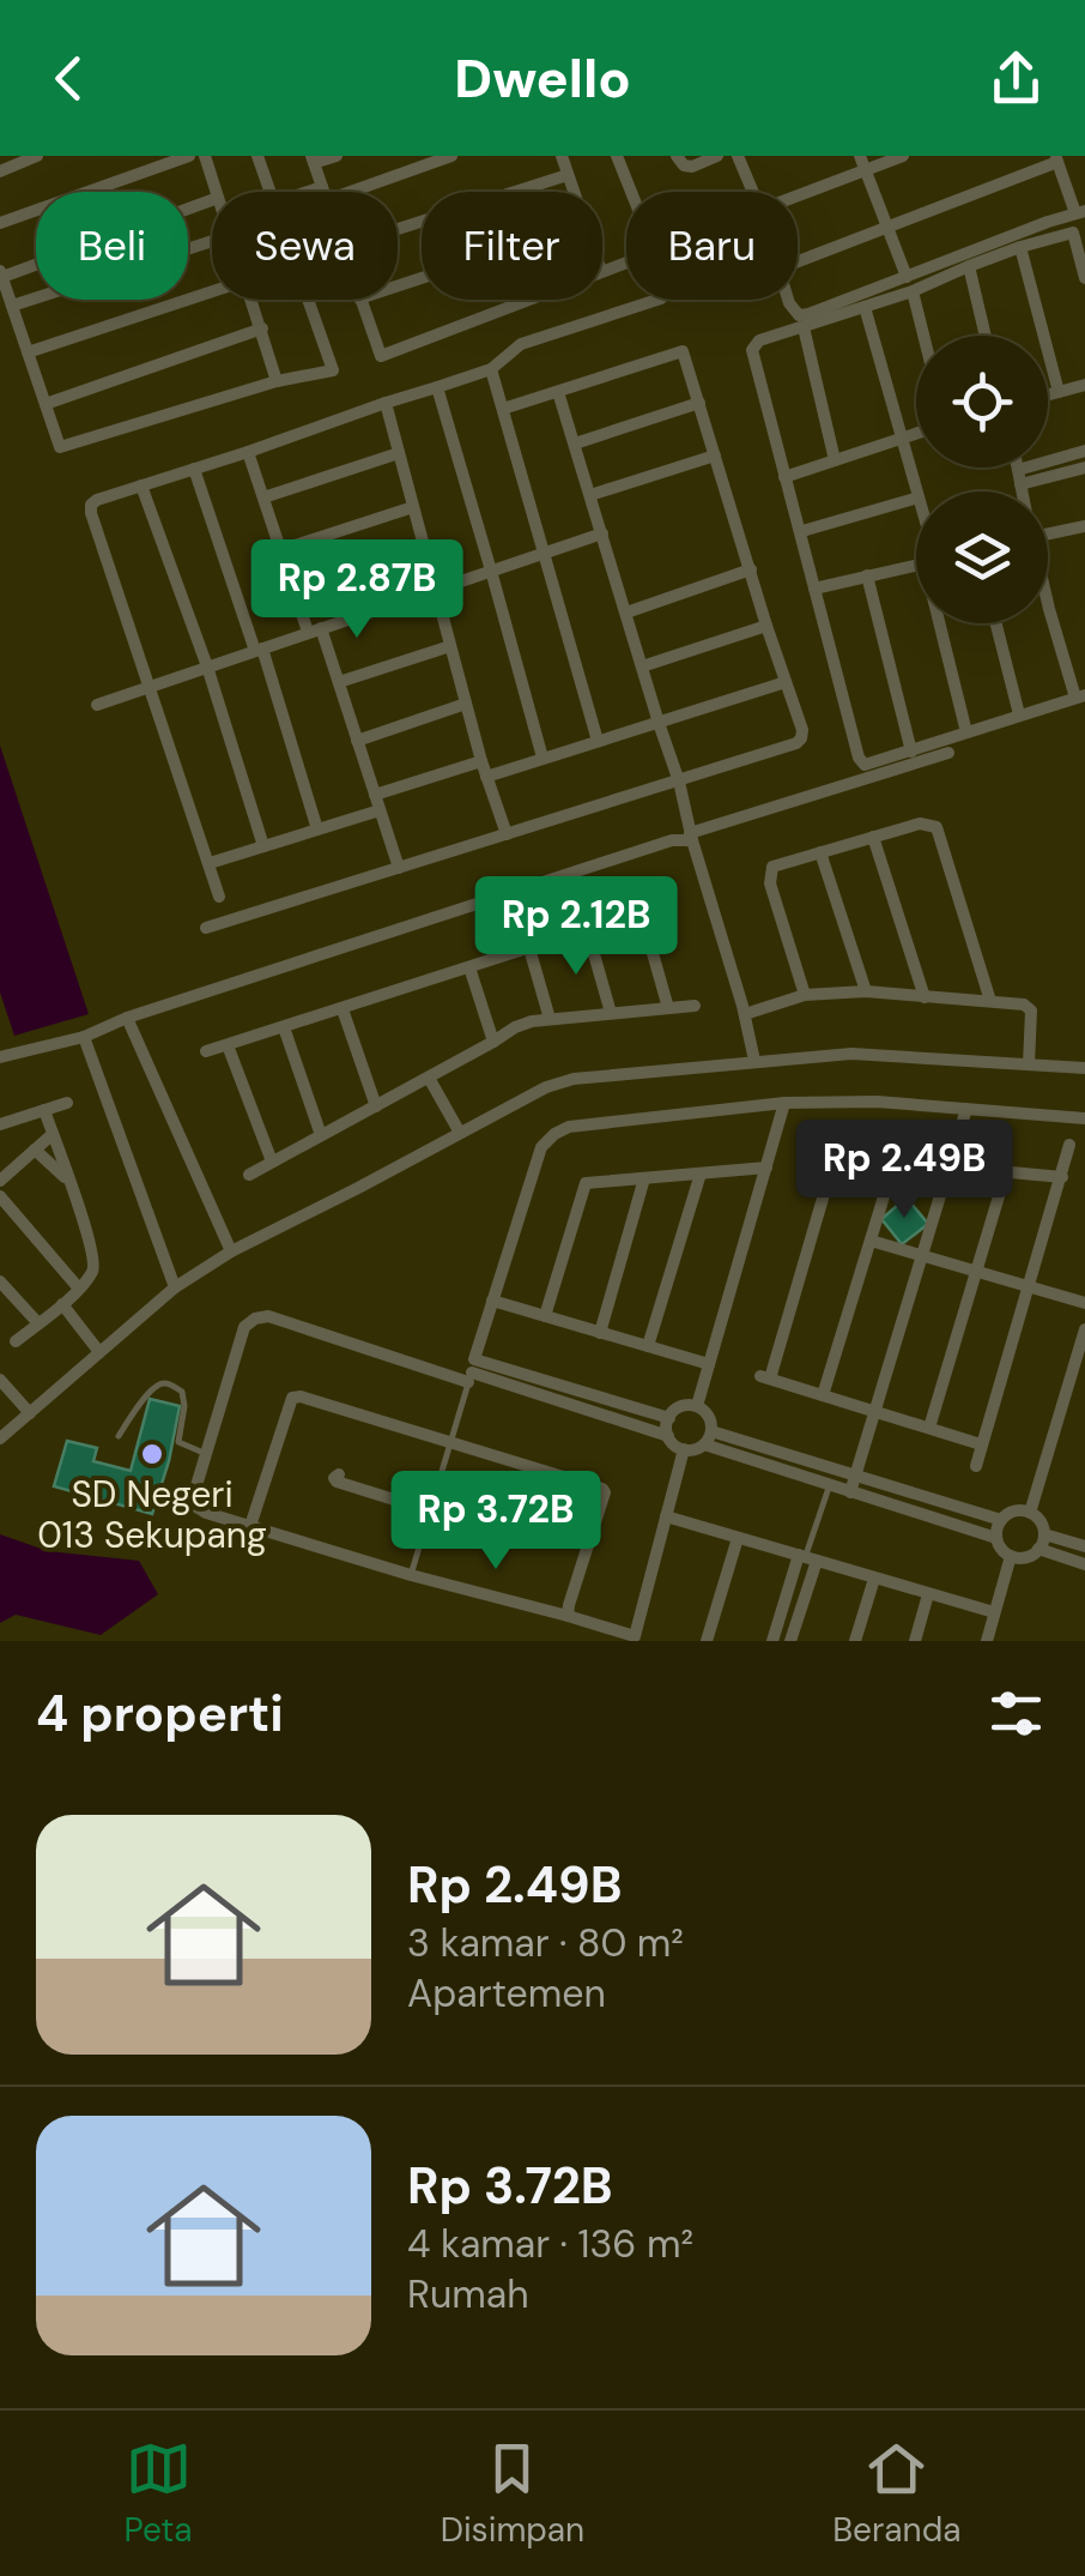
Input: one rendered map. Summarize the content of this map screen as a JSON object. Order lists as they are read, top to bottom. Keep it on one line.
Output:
{"places":["SD Negeri 013 Sekupang"],"page":{"header":"Dwello","chip":["Beli","Sewa","Filter","Baru"],"price":["Rp 2.87B","Rp 2.12B","Rp 2.49B","Rp 3.72B"],"heading":"4 properti","list":[{"name":"Rp 2.49B","note":"3 kamar · 80 m² · Apartemen"},{"name":"Rp 3.72B","note":"4 kamar · 136 m² · Rumah"}],"tabs":["Peta","Disimpan","Beranda"]}}
